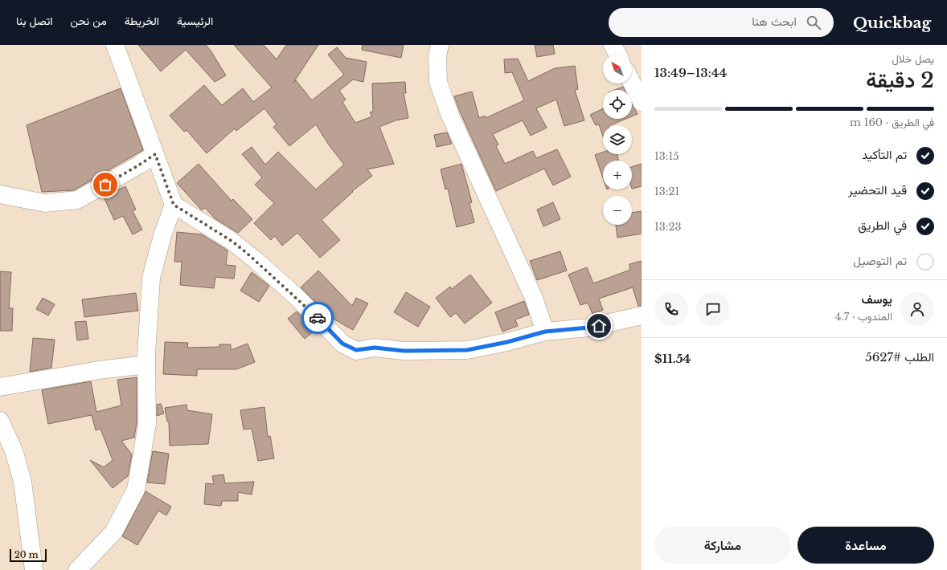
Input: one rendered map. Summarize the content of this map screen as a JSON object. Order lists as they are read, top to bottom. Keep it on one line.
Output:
{"scale_bar":"20 m","north":"top left","page":{"header":"Quickbag","search":"ابحث هنا","nav":["الرئيسية","الخريطة","من نحن","اتصل بنا"],"heading":["2 دقيقة","يصل خلال","13:44–13:49"],"panel":["يوسف","المندوب · 4.7","الطلب #5627","$11.54"],"map_buttons":["+","−"],"bar":"في الطريق · 160 m","list":[["تم التأكيد","13:15"],["قيد التحضير","13:21"],["في الطريق","13:23"],"تم التوصيل"],"buttons":["مساعدة","مشاركة"],"scale":"20 m"}}
